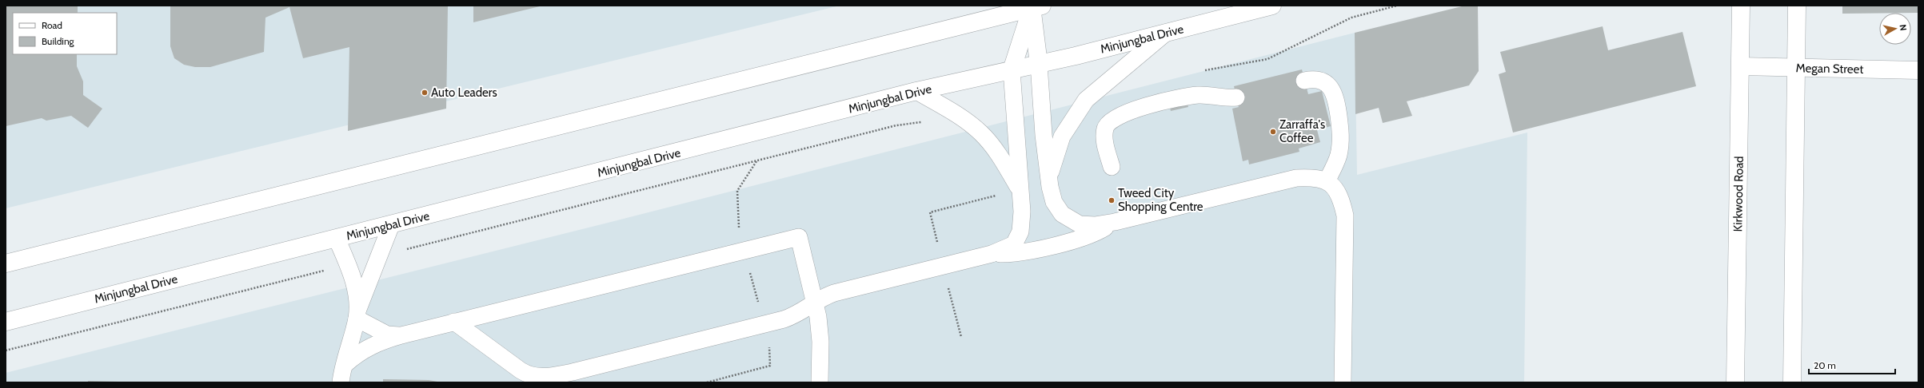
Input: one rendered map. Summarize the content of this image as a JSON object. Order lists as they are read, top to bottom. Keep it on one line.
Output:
{"streets":{"main road":["Minjungbal Drive","Megan Street","Kirkwood Road"]},"crossings":[["Megan Street","Kirkwood Road"]],"places":["Auto Leaders","Zarraffa's Coffee","Tweed City Shopping Centre"],"legend":["Road","Building"],"scale_bar":"20 m","north":"right"}
